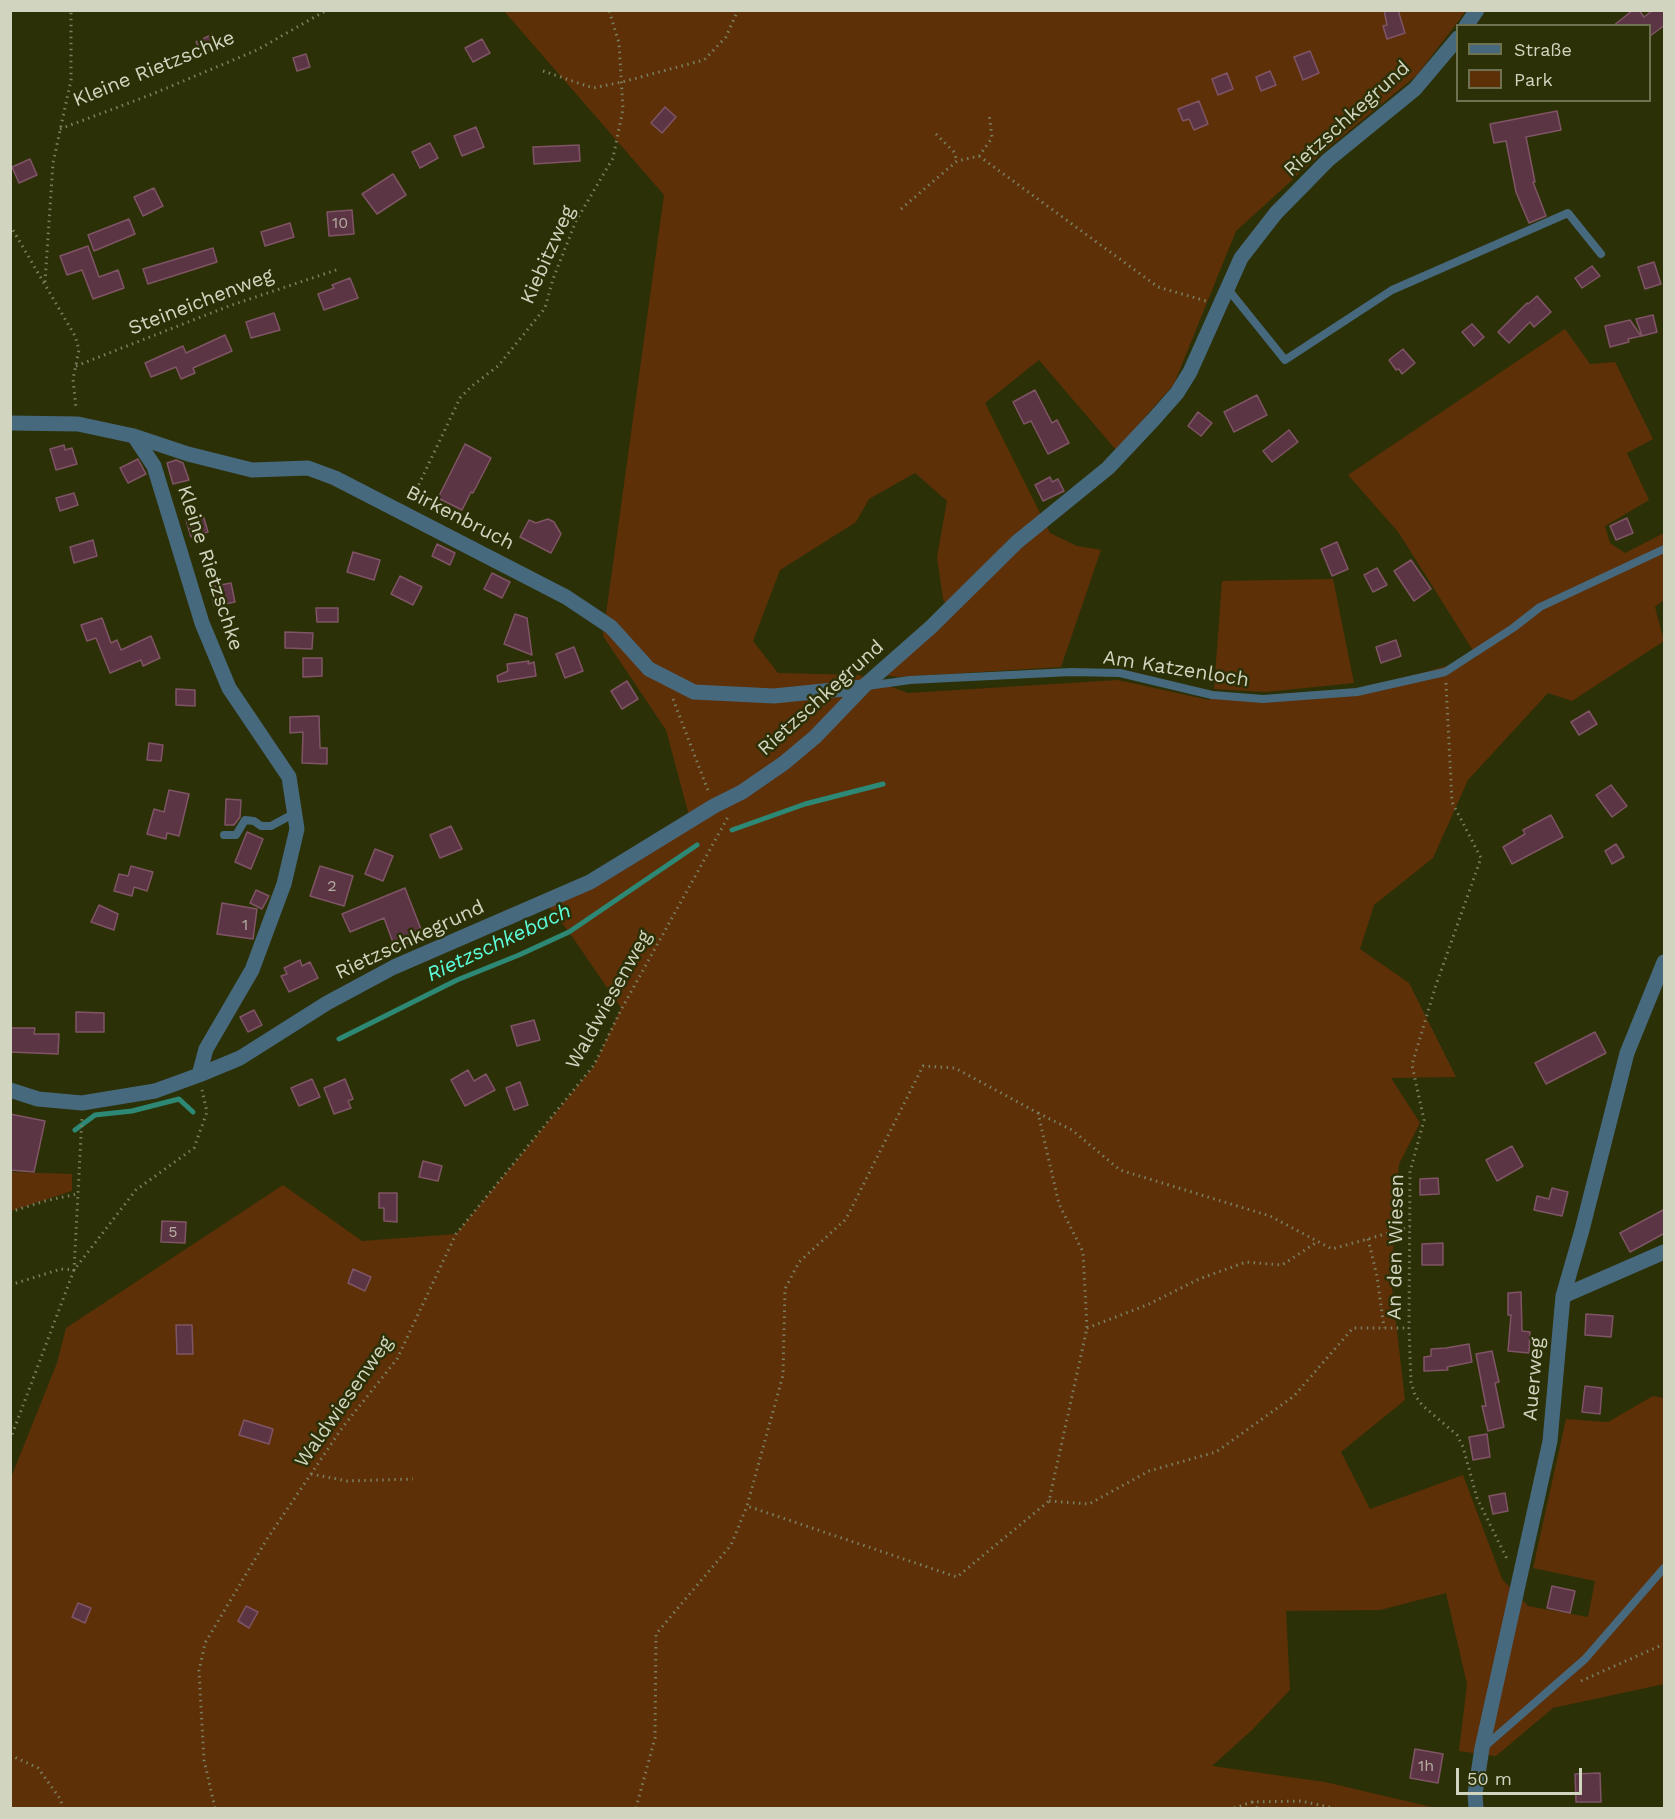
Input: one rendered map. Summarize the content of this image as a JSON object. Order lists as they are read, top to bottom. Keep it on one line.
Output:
{"streets":{"street":["Kleine Rietzschke","Rietzschkegrund","Birkenbruch","Auerweg"],"lane":["Am Katzenloch"],"path":["Kiebitzweg","Steineichenweg","Waldwiesenweg","An den Wiesen"]},"crossings":[["Kleine Rietzschke","Rietzschkegrund"],["Kleine Rietzschke","Birkenbruch"],["Rietzschkegrund","Birkenbruch"],["Rietzschkegrund","Am Katzenloch"],["Rietzschkegrund","Waldwiesenweg"],["Kiebitzweg","Birkenbruch"],["Birkenbruch","Am Katzenloch"],["Am Katzenloch","An den Wiesen"],["An den Wiesen","Auerweg"]],"water":["Rietzschkebach"],"house_numbers":["10","2","1","5","1h"],"legend":["Straße","Park"],"scale_bar":"50 m"}
